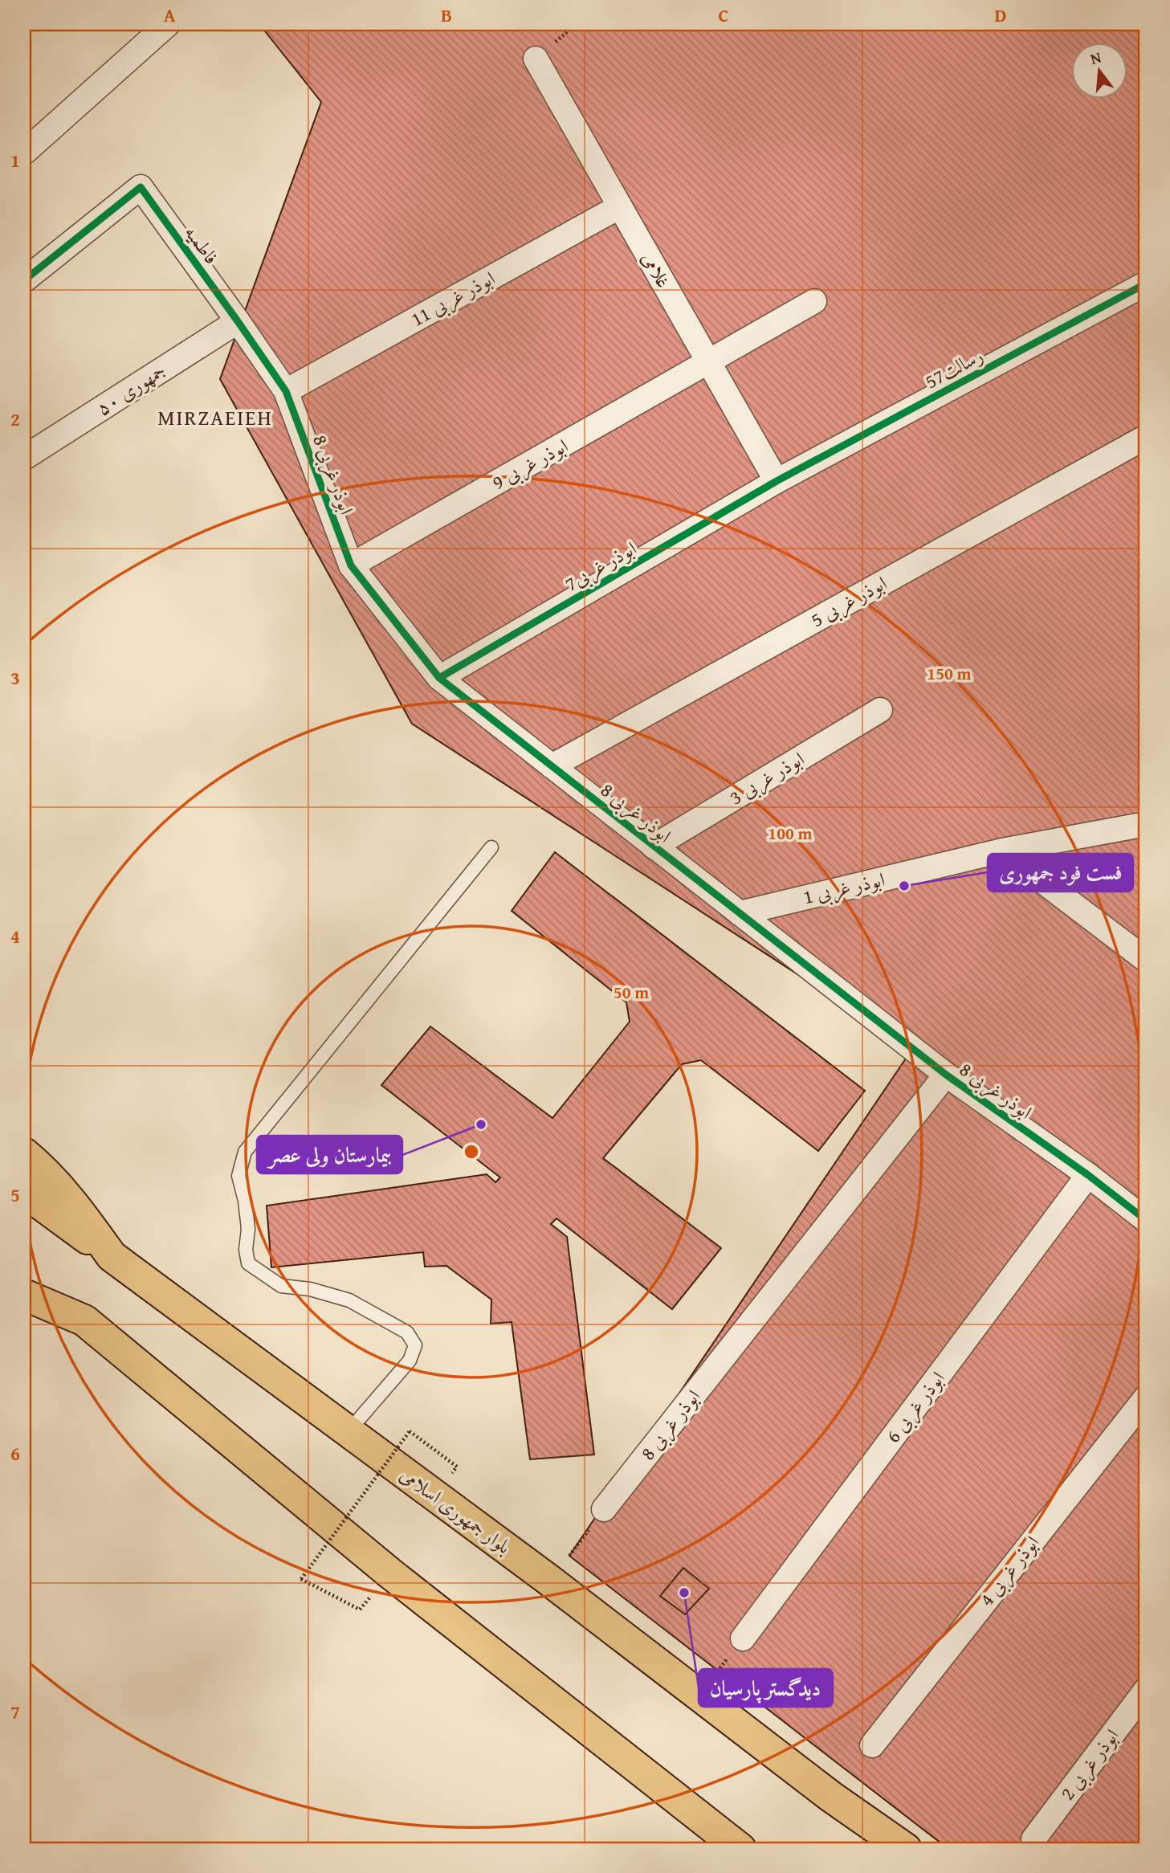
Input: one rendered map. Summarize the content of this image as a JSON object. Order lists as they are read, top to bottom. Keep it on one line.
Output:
{"streets":{"main road":["بلوار جمهوری اسلامی"],"street":["فاطمیه","غلامی","ابوذر غربی 11","رسالت57","جمهوری ۵۰","ابوذر غربی 9","ابوذر غربی 8","ابوذر غربی7","ابوذر غربی 5","ابوذر غربی 3","ابوذر غربی 1","ابوذر غربی 6","ابوذر غربی 4","ابوذر غربی 2"]},"crossings":[["فاطمیه","جمهوری ۵۰"],["فاطمیه","ابوذر غربی 8"],["غلامی","ابوذر غربی 11"],["غلامی","رسالت57"],["غلامی","ابوذر غربی 9"],["غلامی","ابوذر غربی7"],["ابوذر غربی 11","ابوذر غربی 8"],["رسالت57","ابوذر غربی7"],["جمهوری ۵۰","ابوذر غربی 8"],["ابوذر غربی 9","ابوذر غربی 8"],["ابوذر غربی 8","ابوذر غربی7"],["ابوذر غربی 8","ابوذر غربی 5"],["ابوذر غربی 8","ابوذر غربی 3"],["ابوذر غربی 8","ابوذر غربی 1"],["ابوذر غربی 8","ابوذر غربی 6"]],"districts":["MIRZAEIEH"],"places":["فست فود جمهوری","بیمارستان ولی عصر","دیدگستر پارسیان"],"north":"top","grid":{"columns":["A","B","C","D"],"rows":["1","2","3","4","5","6","7"]},"rings":["150 m","100 m","50 m"]}
